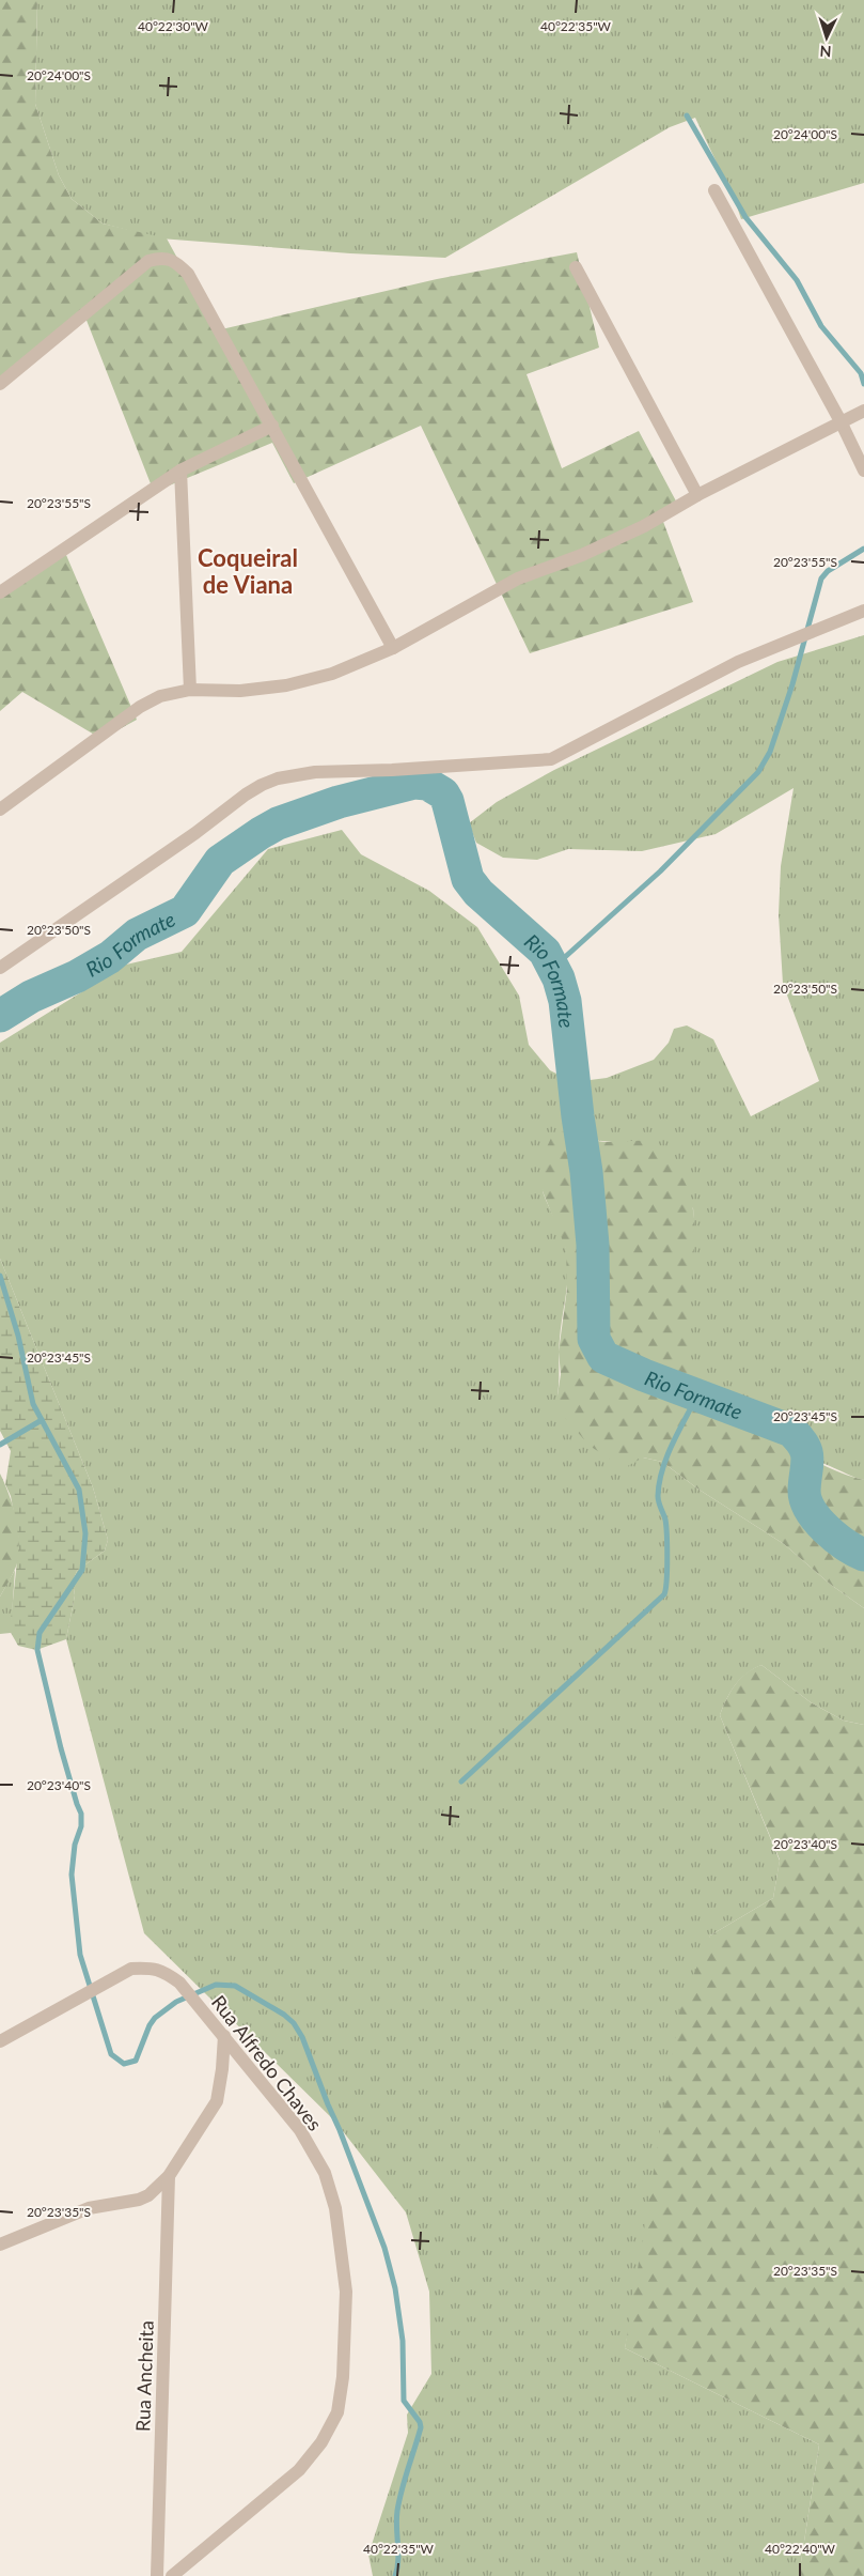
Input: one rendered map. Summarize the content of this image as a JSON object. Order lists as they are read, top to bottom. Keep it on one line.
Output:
{"streets":{"street":["Rua Alfredo Chaves","Rua Ancheita"]},"districts":["Coqueiral de Viana"],"water":["Rio Formate"],"north":"bottom","coordinates":["40°22'30\"W","40°22'35\"W","20°24'00\"S","20°23'55\"S","20°23'50\"S","20°23'45\"S","20°23'40\"S","20°23'35\"S","40°22'40\"W"]}
